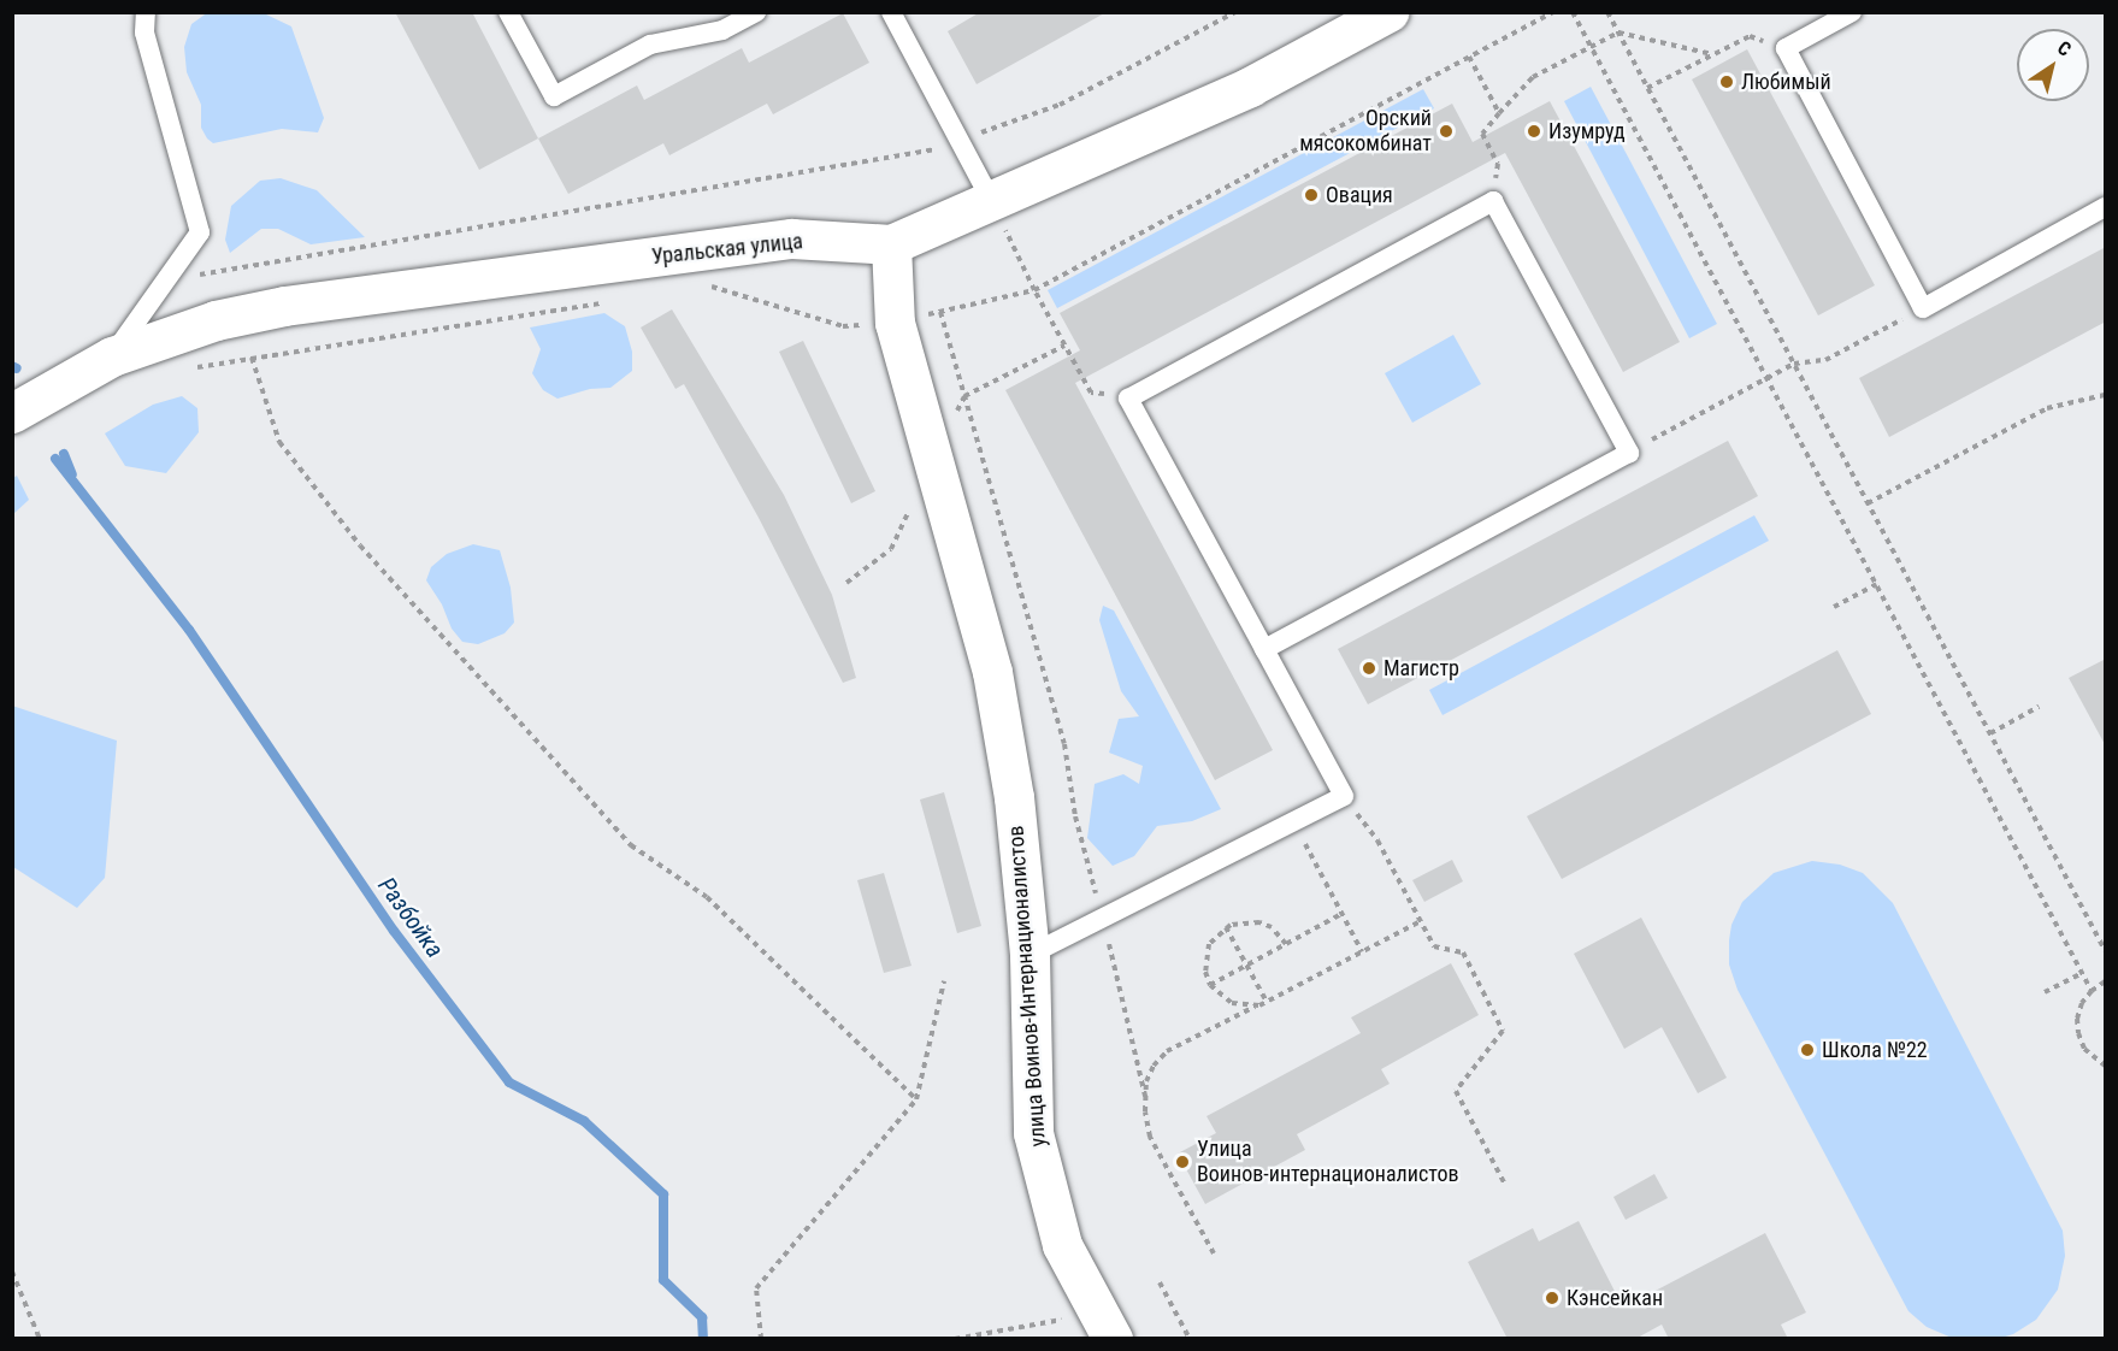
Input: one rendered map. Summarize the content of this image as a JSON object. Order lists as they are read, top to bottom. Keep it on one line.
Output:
{"streets":{"street":["Уральская улица","улица Воинов-Интернационалистов"]},"crossings":[["Уральская улица","улица Воинов-Интернационалистов"]],"water":["Разбойка"],"places":["Любимый","Орский мясокомбинат","Изумруд","Овация","Магистр","Школа №22","Улица Воинов-интернационалистов","Кэнсейкан"],"north":"top right"}
